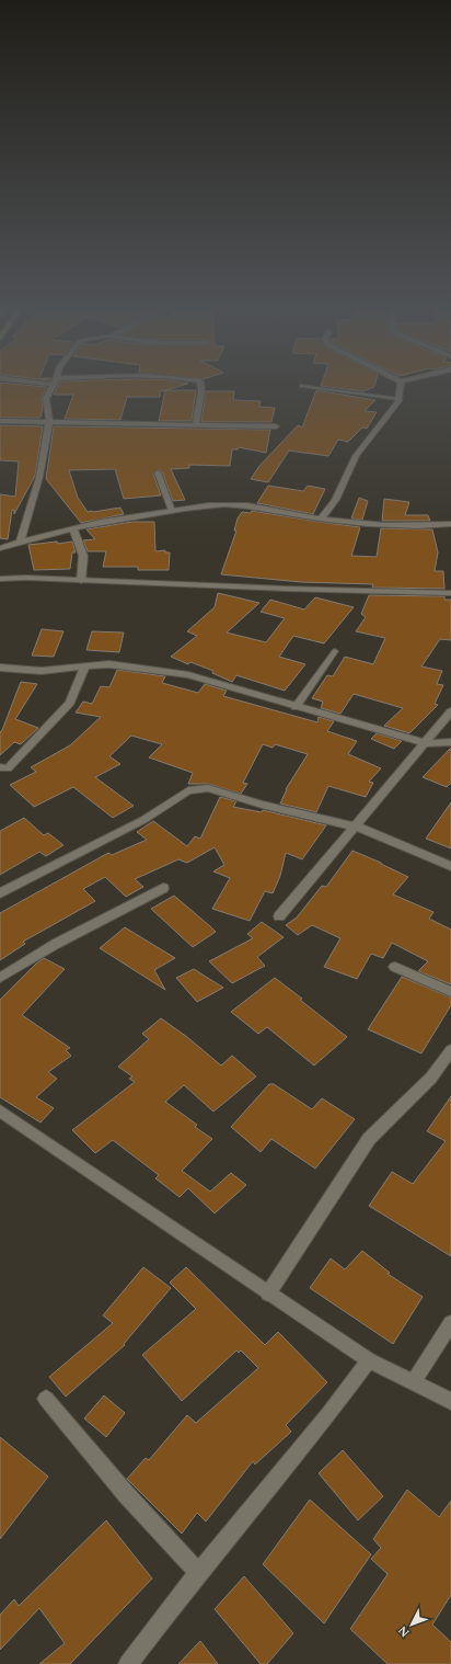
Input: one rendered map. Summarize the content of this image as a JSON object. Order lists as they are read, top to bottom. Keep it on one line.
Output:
{"north":"bottom left"}
